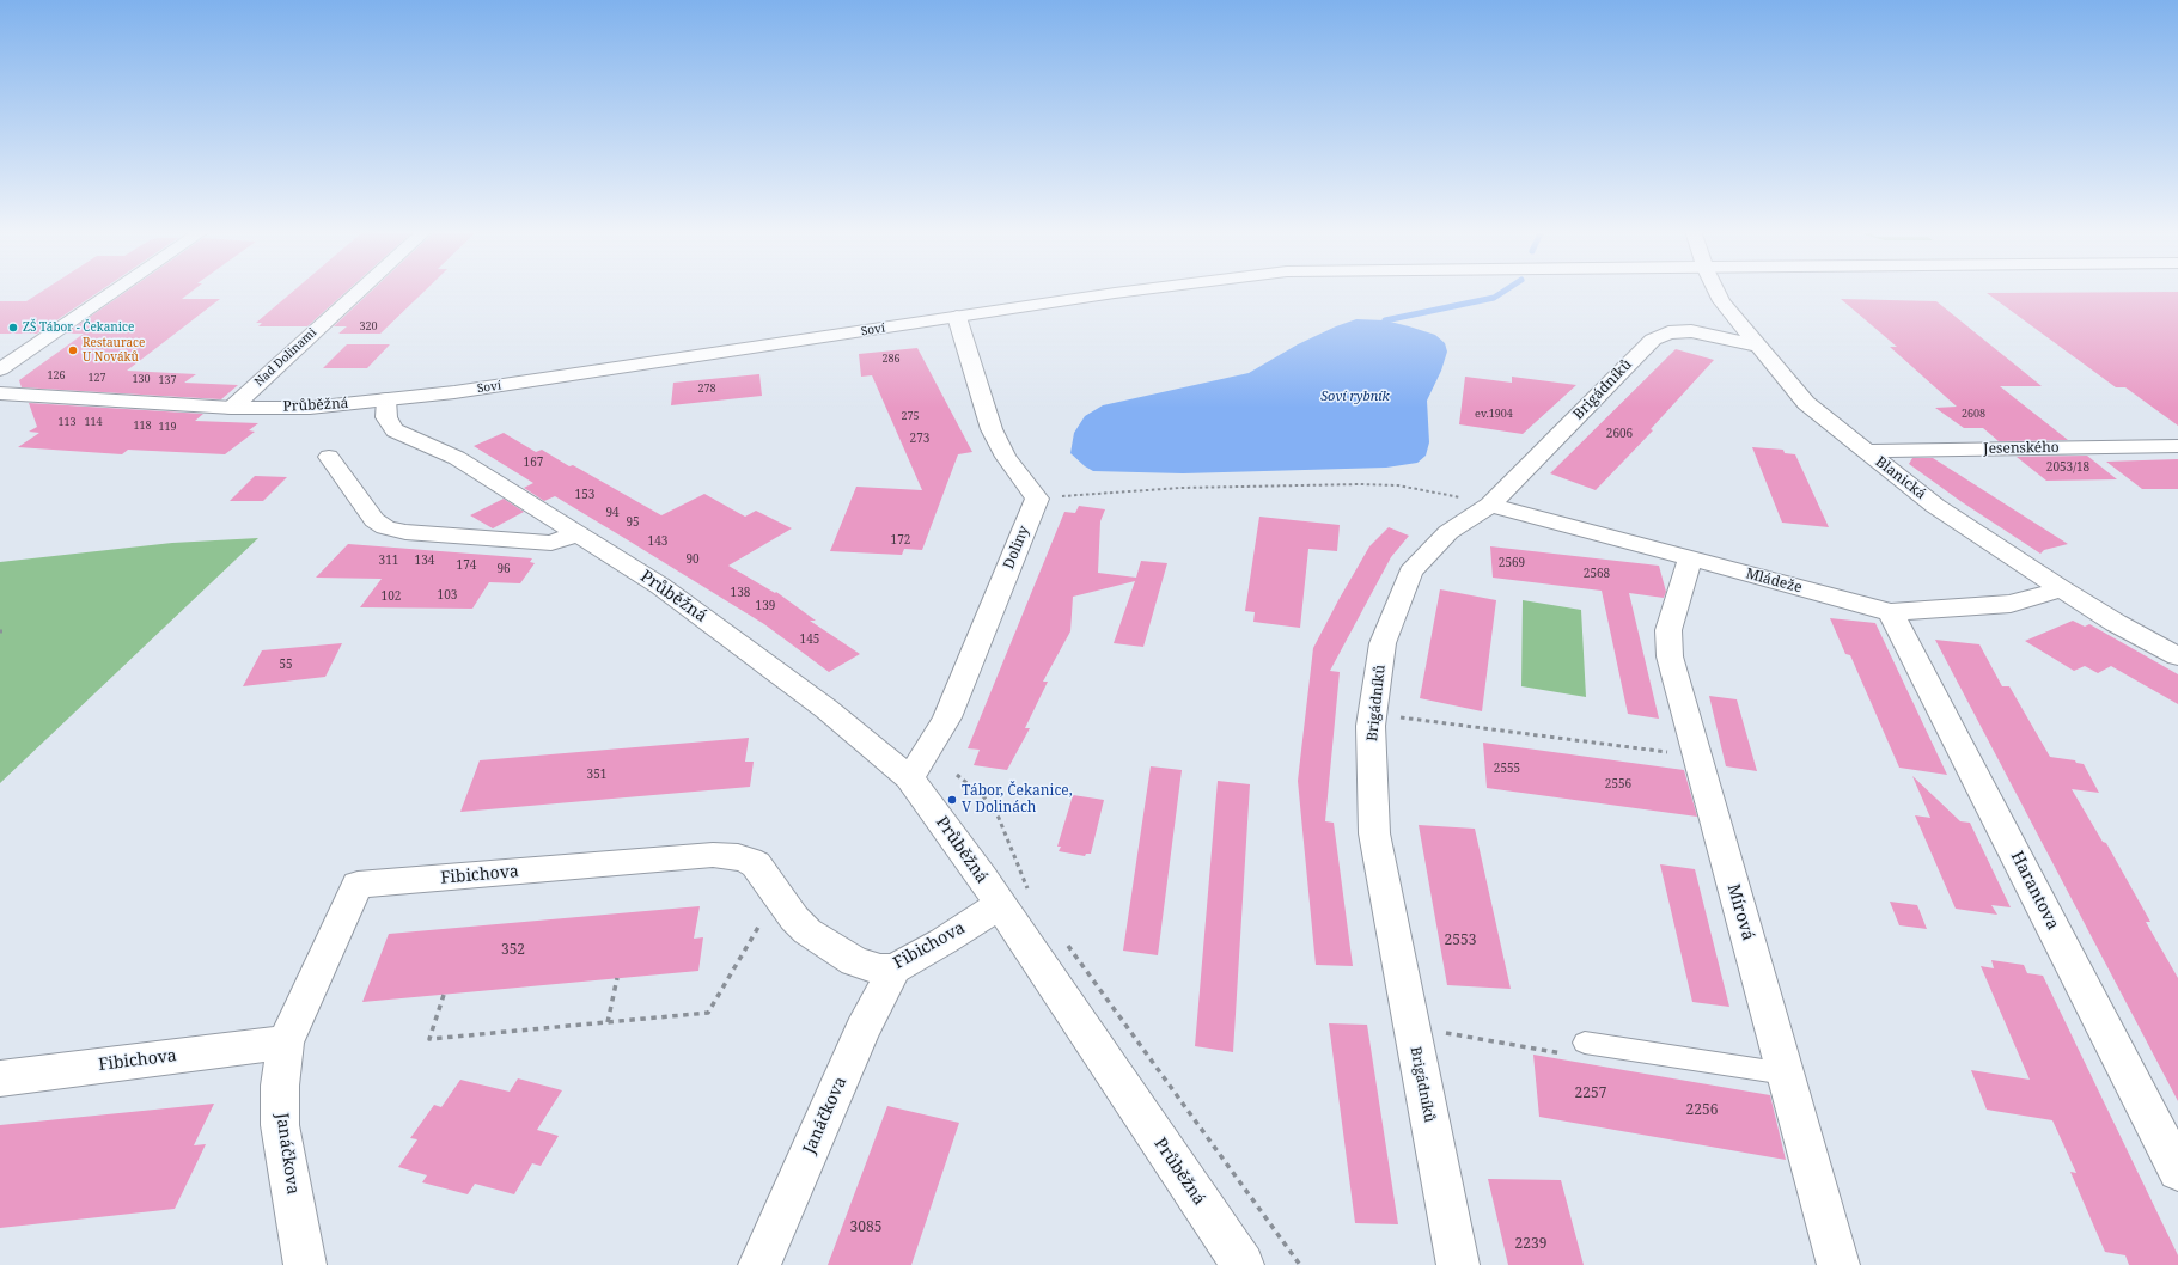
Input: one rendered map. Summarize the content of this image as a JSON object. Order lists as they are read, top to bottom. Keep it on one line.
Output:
{"streets":{"street":["Soví","Nad Dolinami","Brigádníků","Průběžná","Jesenského","Blanická","Doliny","Mládeže","Fibichova","Harantova","Mírová","Janáčkova"]},"crossings":[["Soví","Průběžná"],["Nad Dolinami","Průběžná"],["Brigádníků","Blanická"],["Brigádníků","Mládeže"],["Průběžná","Doliny"],["Průběžná","Fibichova"],["Jesenského","Blanická"],["Blanická","Mládeže"],["Mládeže","Harantova"],["Mládeže","Mírová"],["Fibichova","Janáčkova"]],"water":["Soví rybník"],"places":["ZŠ Tábor - Čekanice","Restaurace U Nováků","Tábor, Čekanice, V Dolinách"],"house_numbers":["320","286","126","127","130","137","278","ev.1904","2608","275","113","114","118","119","2606","273","167","2053/18","153","94","95","172","143","90","311","134","2569","174","96","2568","138","103","102","139","145","55","2555","351","2556","2553","352","2257","2256","3085","2239"]}
